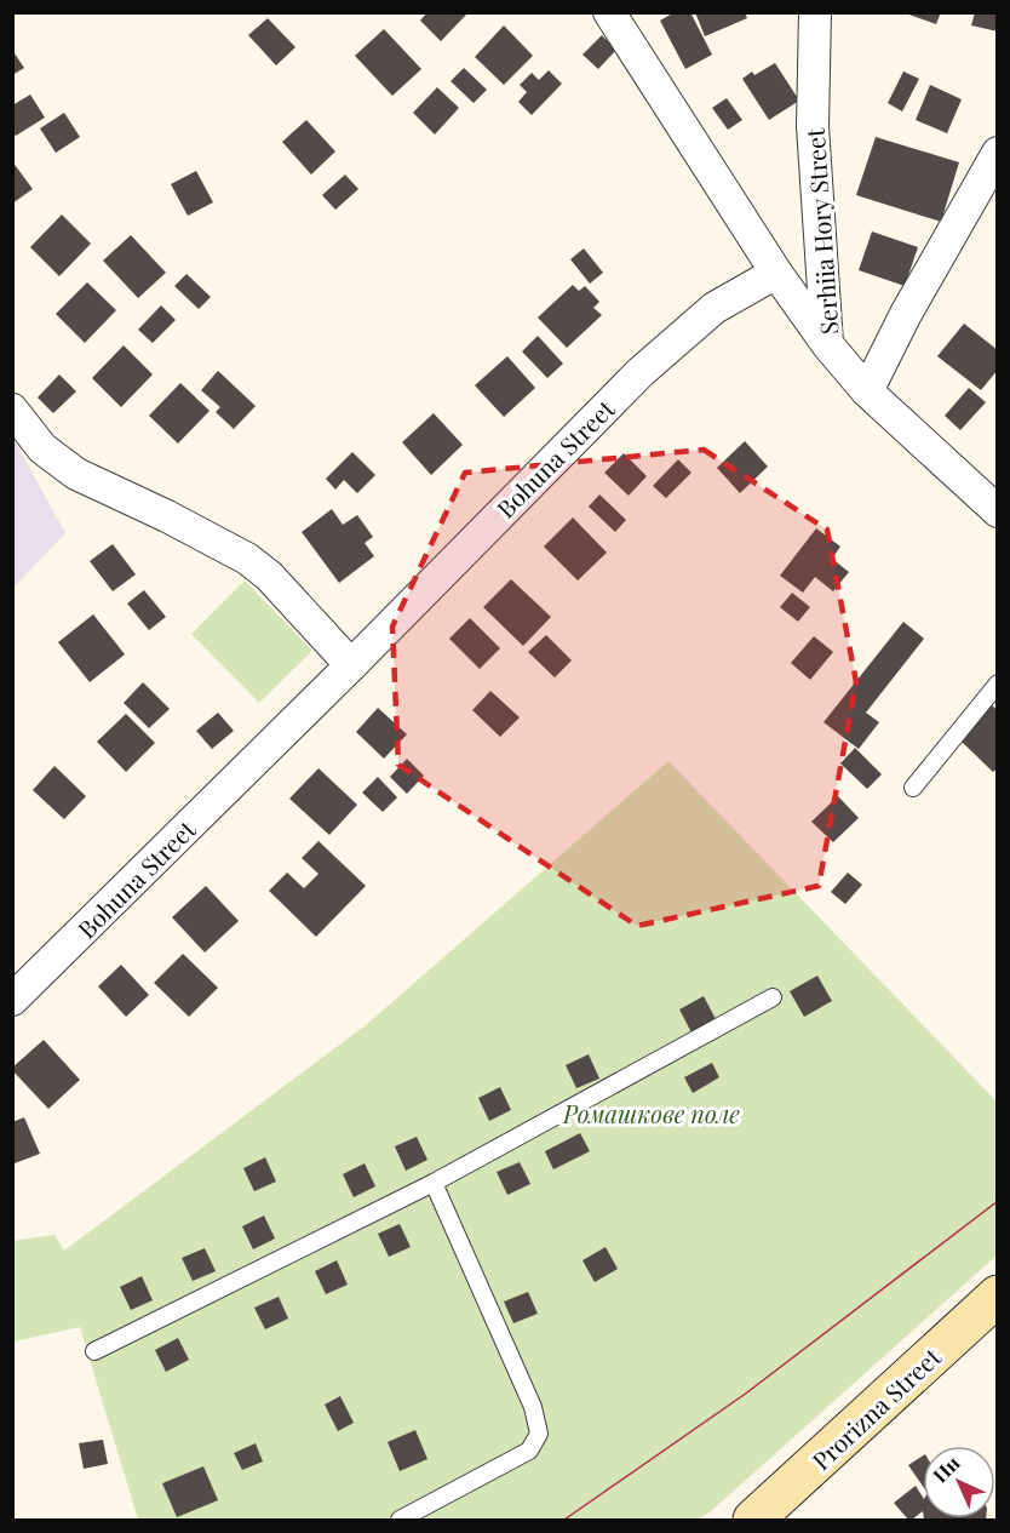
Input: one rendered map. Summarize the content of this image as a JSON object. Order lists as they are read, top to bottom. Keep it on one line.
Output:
{"streets":{"main road":["Prorizna Street"],"street":["Serhiia Hory Street","Bohuna Street"]},"parks":["Ромашкове поле"],"north":"top left"}
